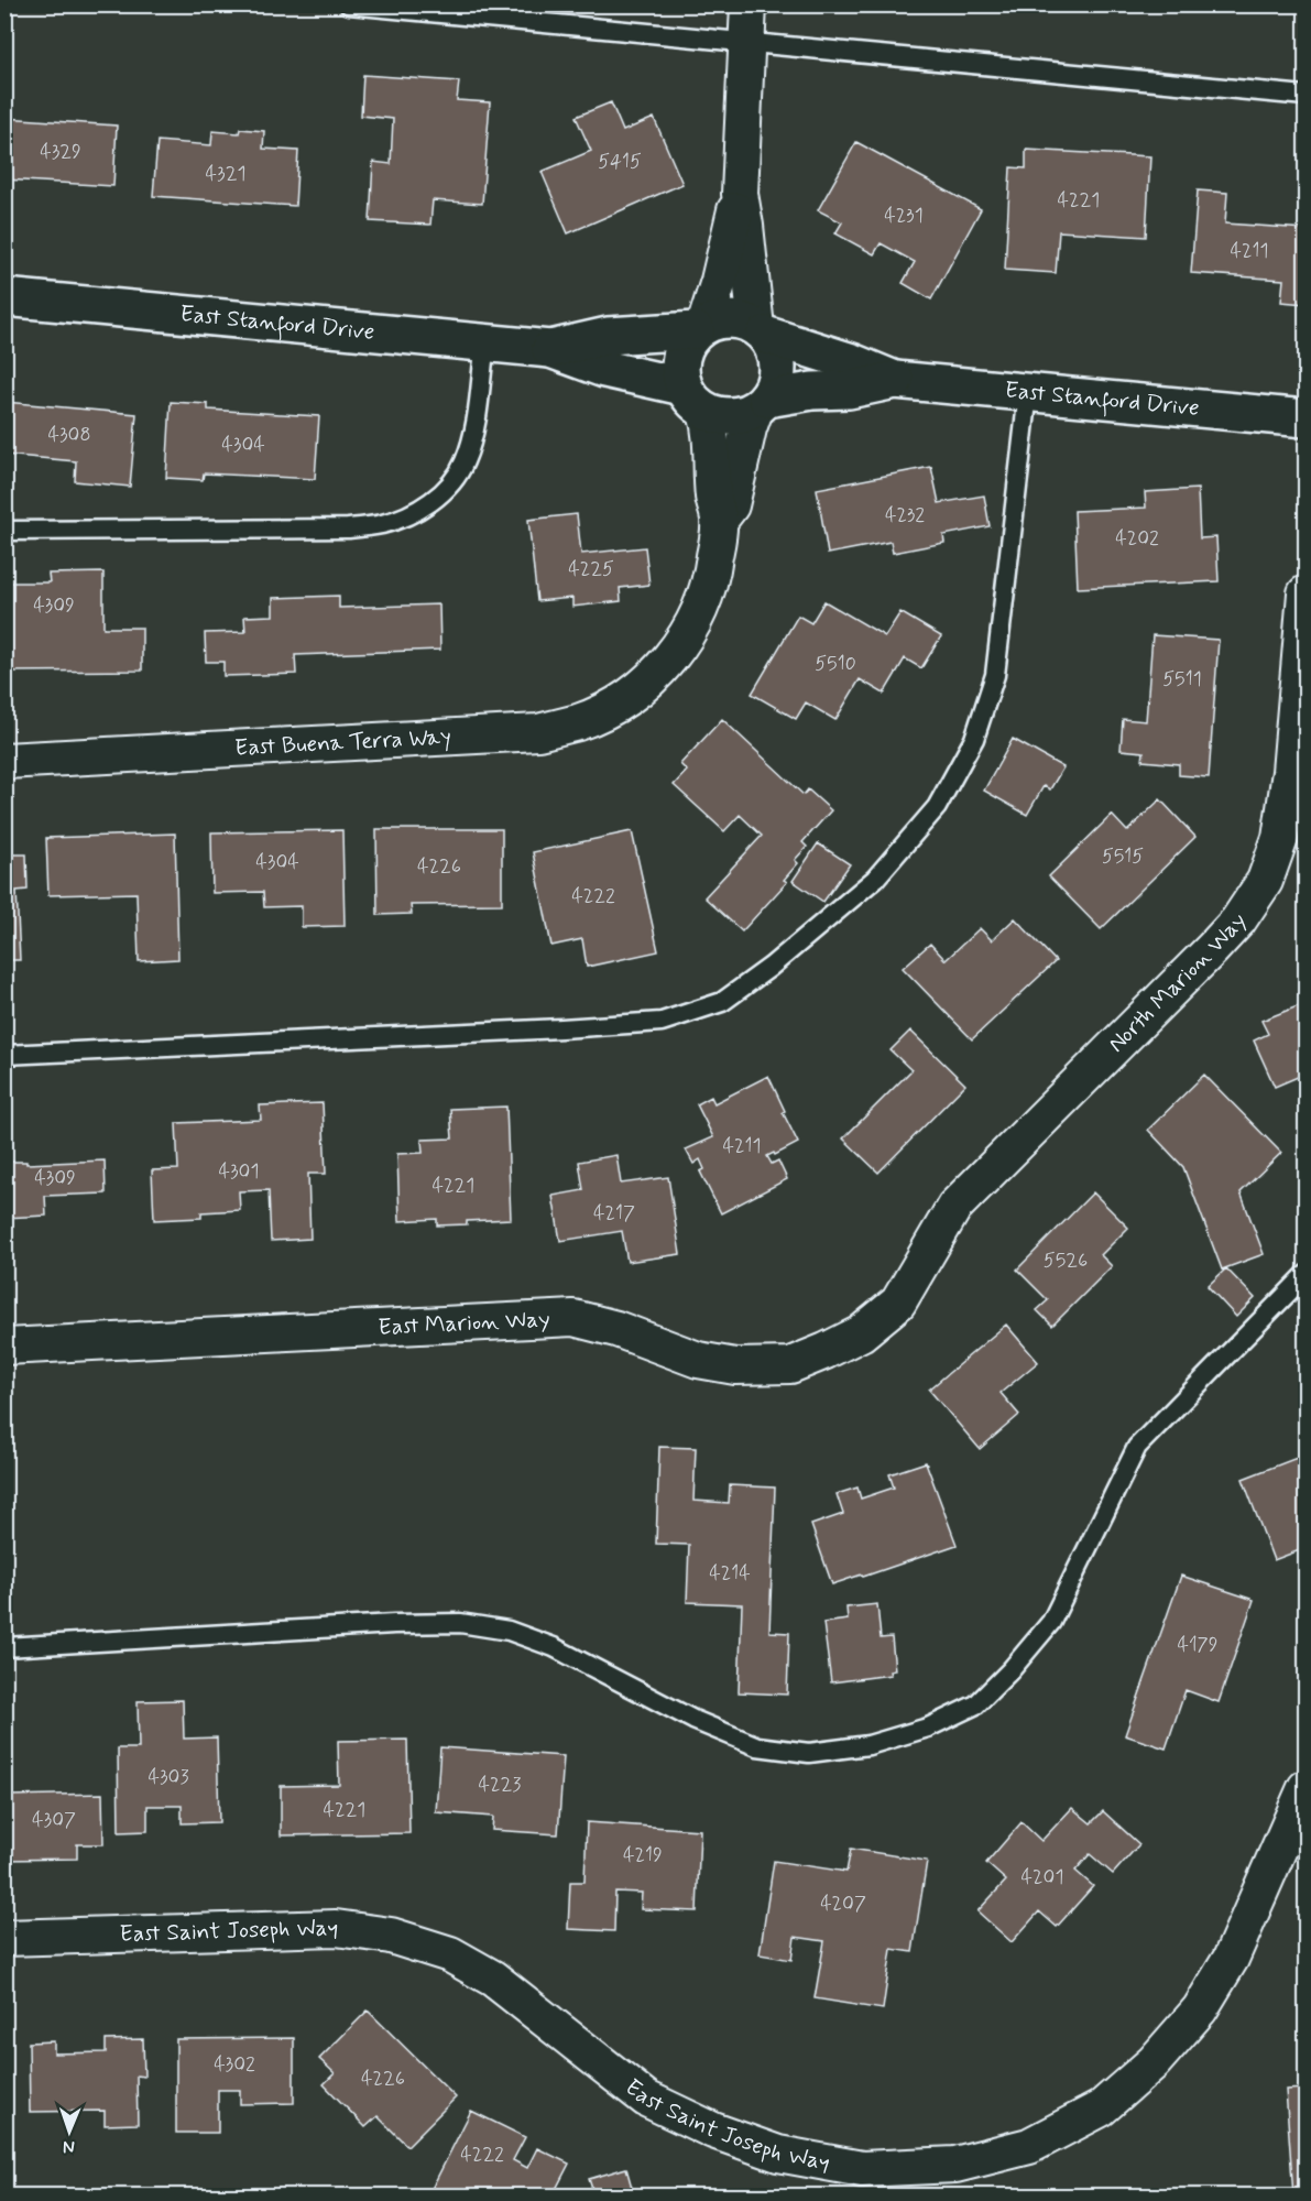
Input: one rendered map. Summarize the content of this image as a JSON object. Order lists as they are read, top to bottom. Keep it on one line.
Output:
{"streets":{"street":["East Stanford Drive","East Buena Terra Way","North Marion Way","East Marion Way","East Saint Joseph Way"]},"crossings":[["North Marion Way","East Marion Way"]],"house_numbers":["4329","5415","4321","4221","4231","4211","4308","4304","4232","4202","4225","4309","5510","5511","5515","4304","4226","4222","4211","4301","4309","4221","4217","5526","4214","4179","4303","4223","4221","4307","4219","4201","4207","4302","4226","4222"],"north":"bottom"}
